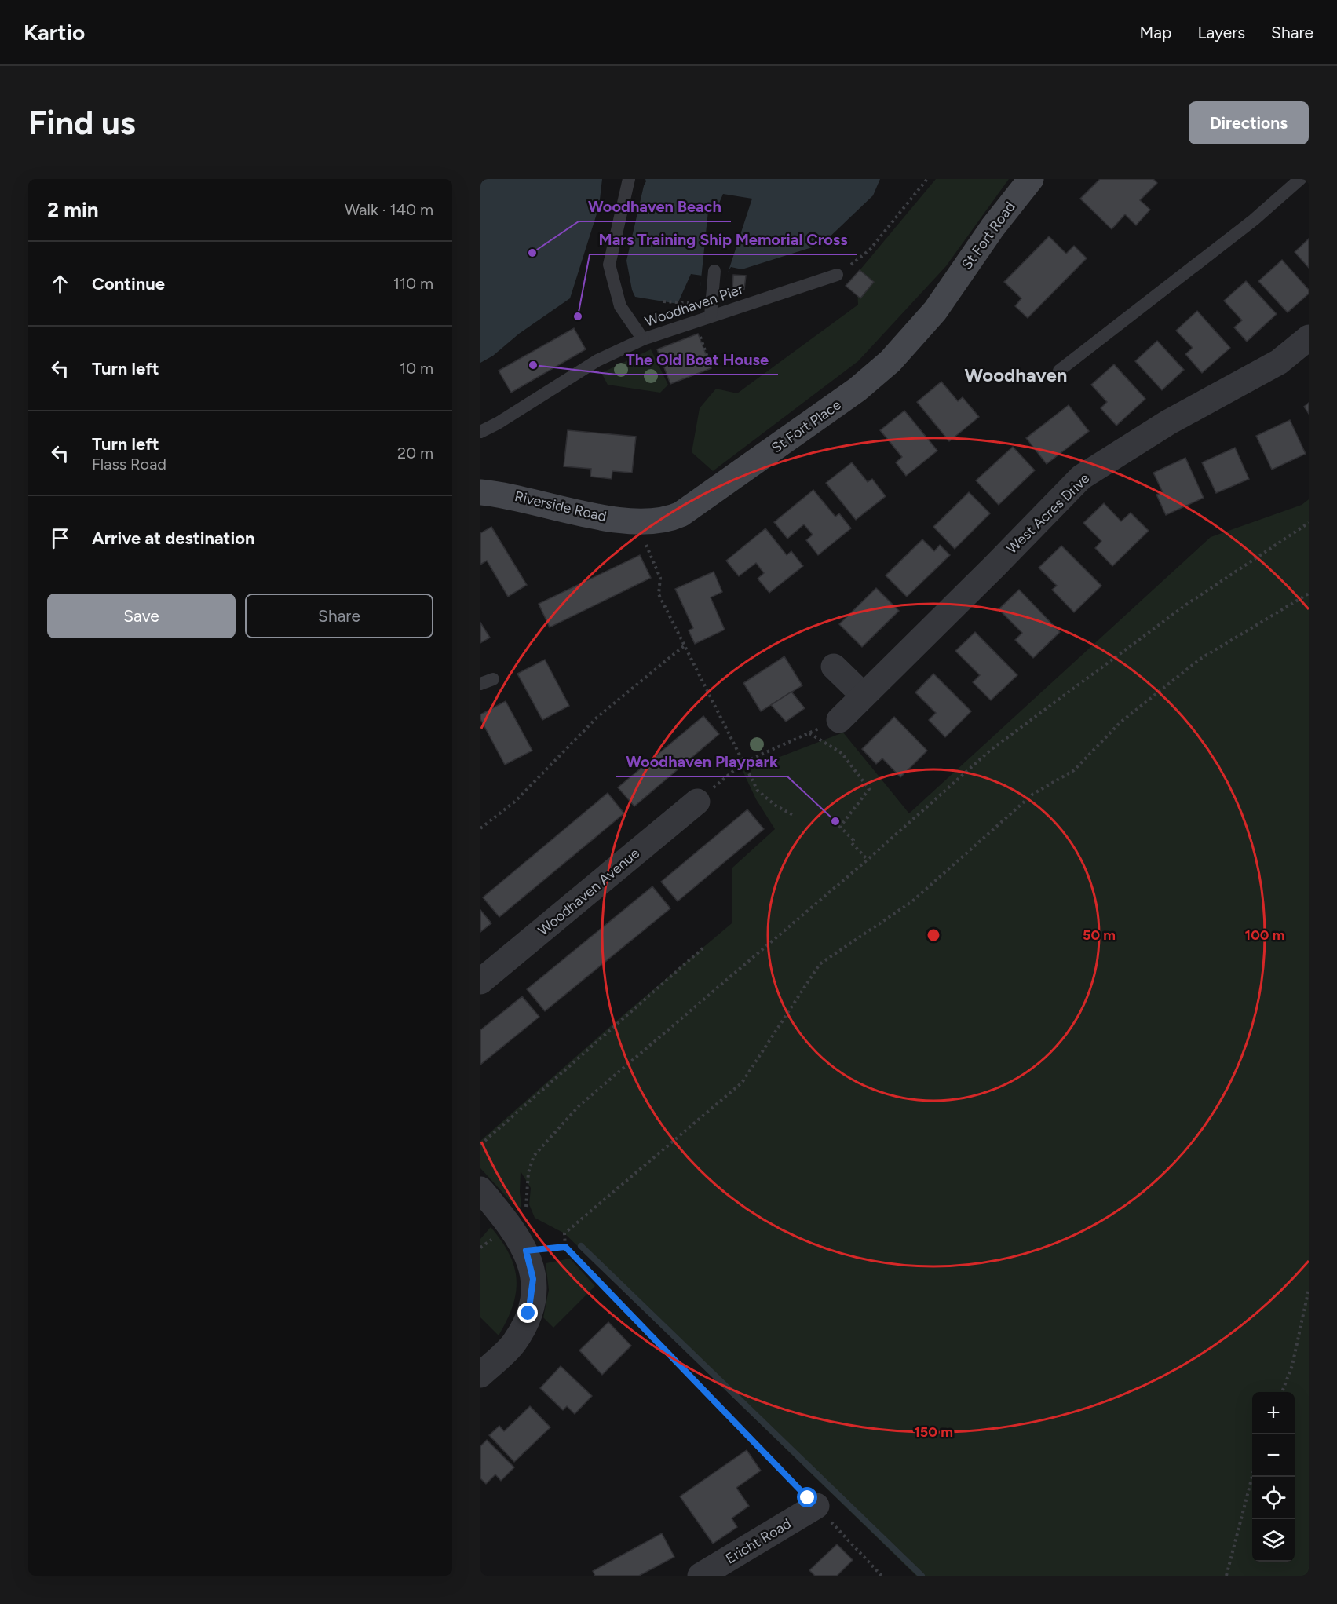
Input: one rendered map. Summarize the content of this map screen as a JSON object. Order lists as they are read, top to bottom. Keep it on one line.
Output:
{"streets":{"main road":["St Fort Road","St Fort Place","Riverside Road"],"street":["West Acres Drive","Woodhaven Avenue","Ericht Road"],"lane":["Woodhaven Pier"]},"crossings":[["St Fort Road","St Fort Place"],["St Fort Place","Riverside Road"]],"districts":["Woodhaven"],"places":["Woodhaven Beach","Mars Training Ship Memorial Cross","The Old Boat House","Woodhaven Playpark"],"page":{"header":"Kartio","nav":["Map","Layers","Share"],"buttons":["Directions",["Save","Share"]],"title":"Find us","heading":["2 min","Walk · 140 m"],"list":[["Continue","110 m"],["Turn left","10 m"],["Turn left","Flass Road","20 m"],"Arrive at destination"],"map_buttons":["+","−"]},"rings":["50 m","100 m","150 m"]}
